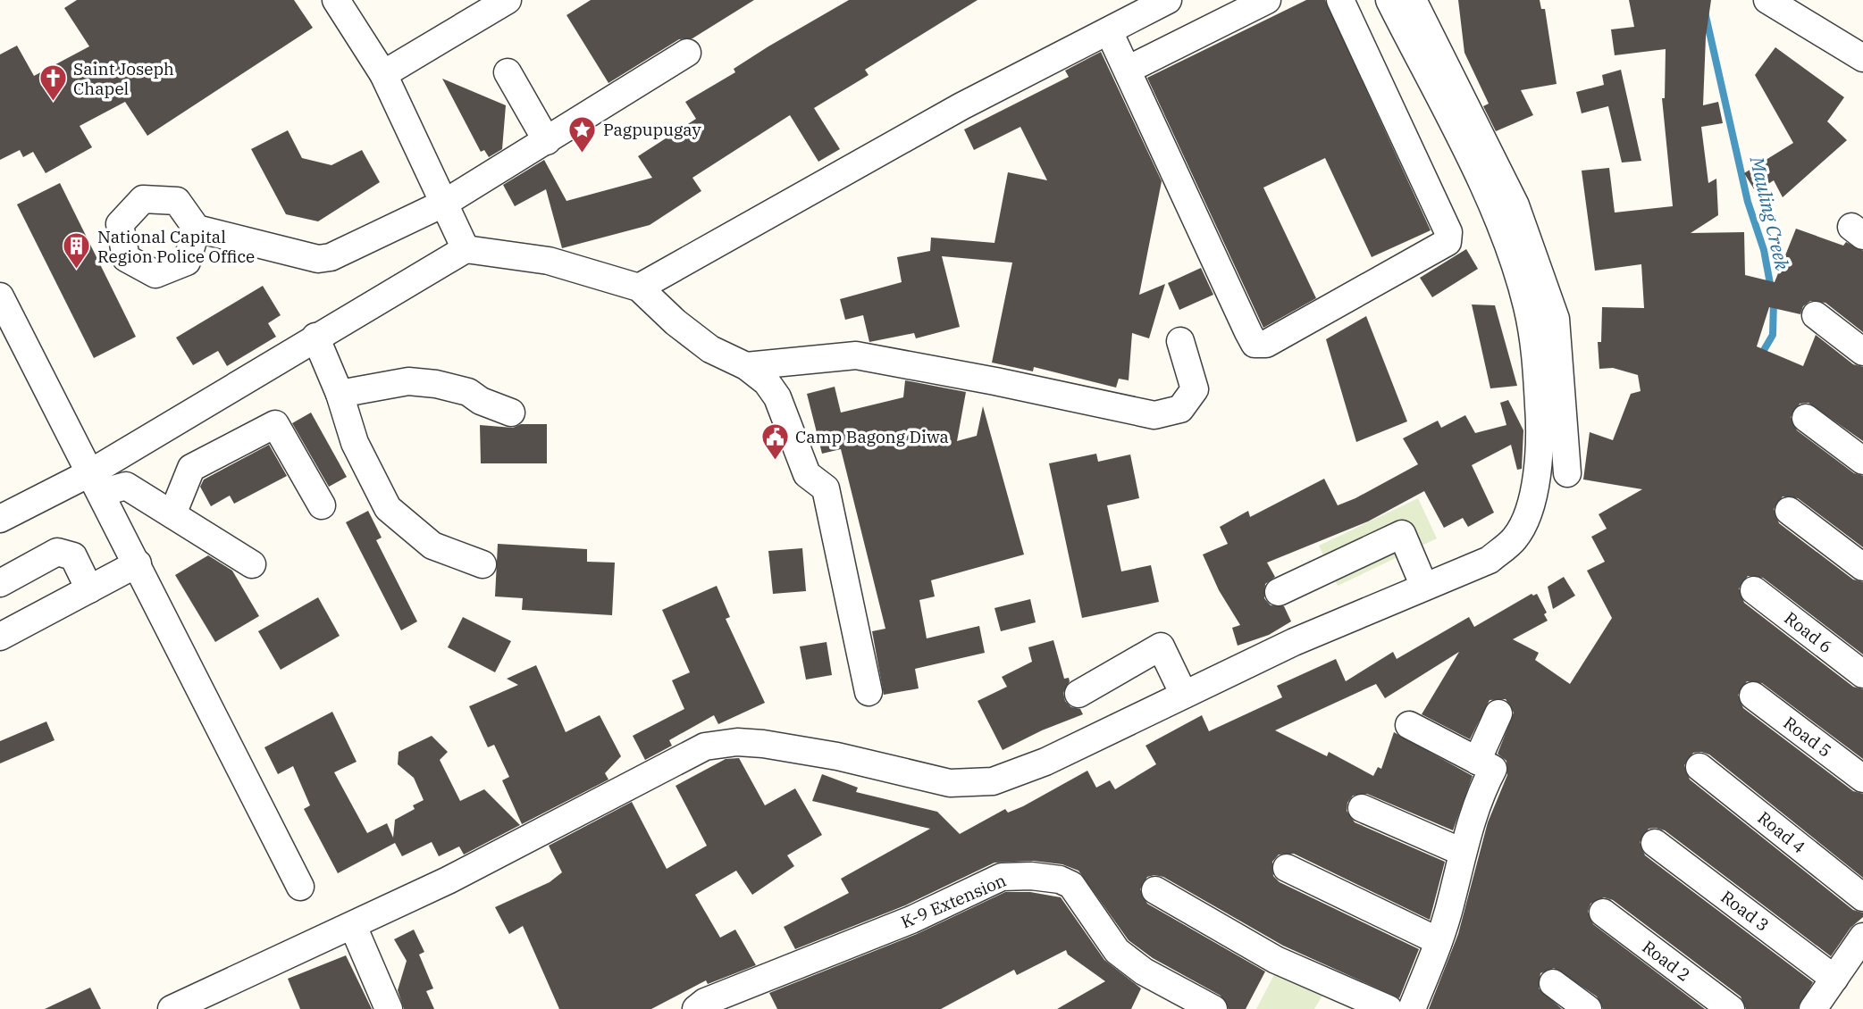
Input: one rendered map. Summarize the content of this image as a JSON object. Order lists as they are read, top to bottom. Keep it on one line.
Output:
{"streets":{"street":["Road 6","Road 5","Road 4","K-9 Extension","Road 3","Road 2"]},"water":["Mauling Creek"],"places":{"church":["Saint Joseph Chapel"],"place":["Pagpupugay"],"building":["National Capital Region Police Office"],"public building":["Camp Bagong Diwa"]}}
